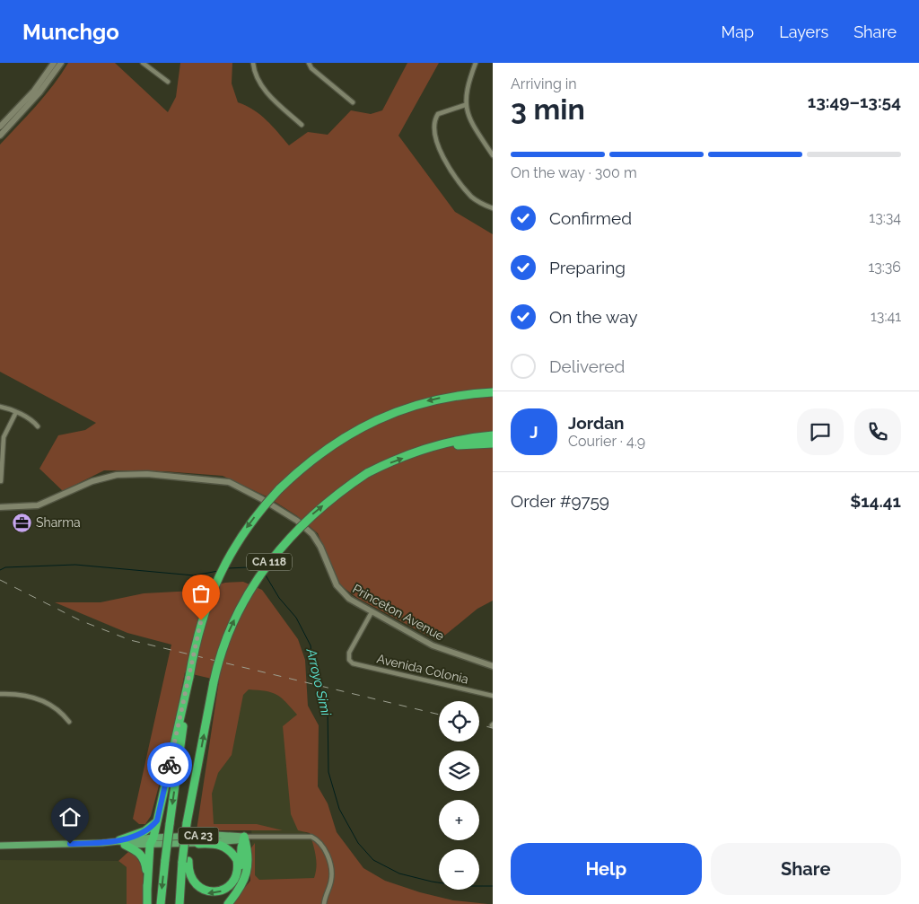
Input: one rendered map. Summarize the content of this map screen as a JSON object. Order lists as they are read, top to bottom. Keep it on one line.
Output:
{"streets":{"highway":["CA 118"],"main road":["CA 23"],"street":["Princeton Avenue","Avenida Colonia"]},"crossings":[["Princeton Avenue","Avenida Colonia"]],"water":["Arroyo Simi"],"places":{"office":["Sharma"]},"page":{"header":"Munchgo","nav":["Map","Layers","Share"],"heading":["3 min","Arriving in","13:49–13:54"],"panel":["Jordan","Courier · 4.9","Order #9759","$14.41"],"bar":"On the way · 300 m","list":[["Confirmed","13:34"],["Preparing","13:36"],["On the way","13:41"],"Delivered"],"round":"J","map_buttons":["+","−"],"buttons":["Help","Share"]}}
